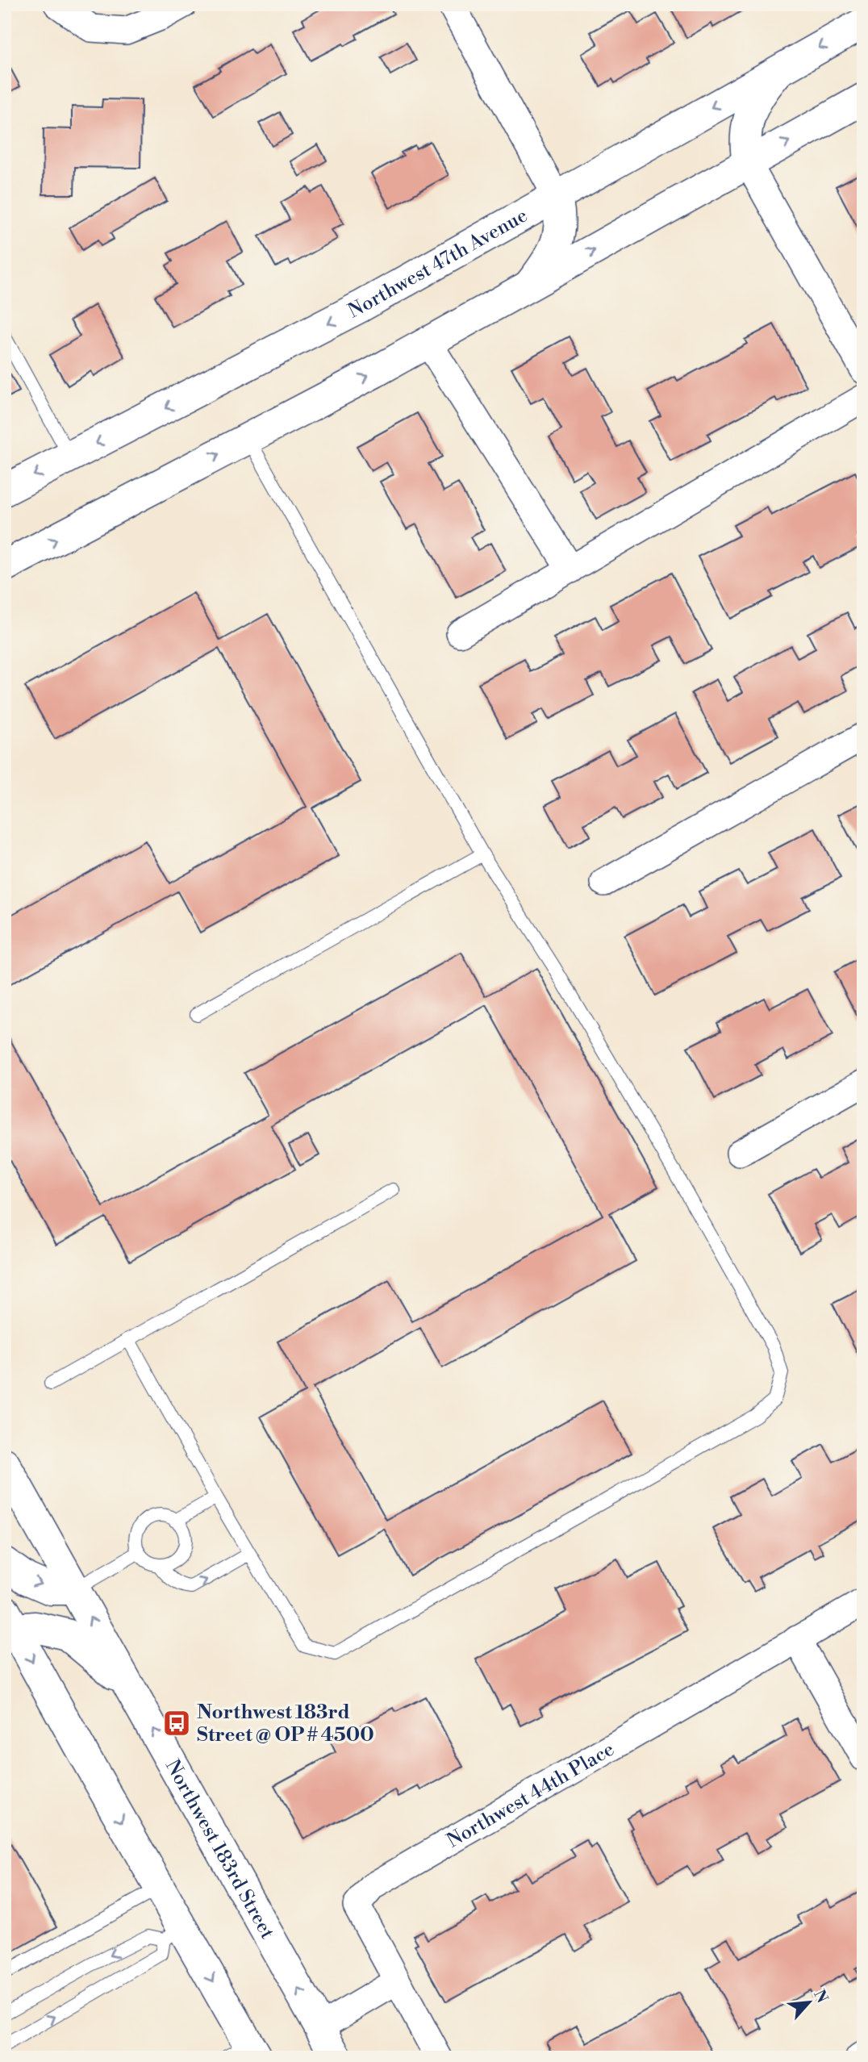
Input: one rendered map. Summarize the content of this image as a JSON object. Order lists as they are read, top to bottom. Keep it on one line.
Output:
{"streets":{"main road":["Northwest 47th Avenue","Northwest 183rd Street"],"street":["Northwest 44th Place"]},"places":{"bus stop":["Northwest 183rd Street @ OP # 4500"]},"north":"top right"}
